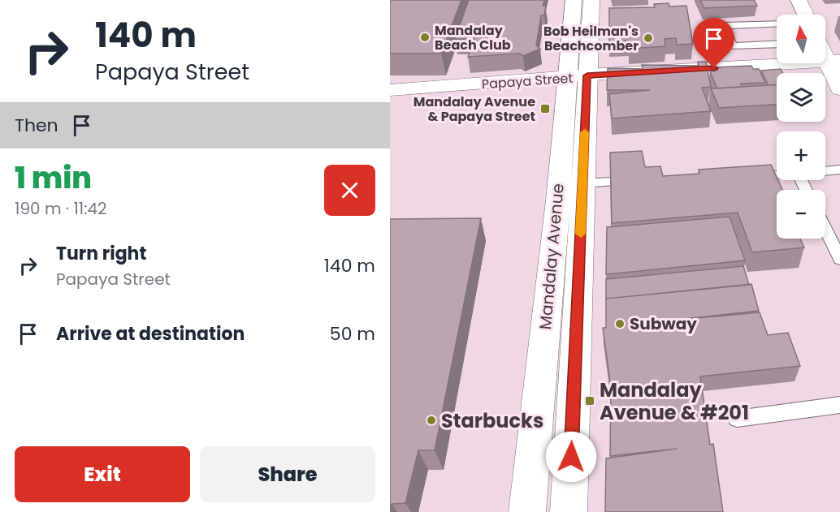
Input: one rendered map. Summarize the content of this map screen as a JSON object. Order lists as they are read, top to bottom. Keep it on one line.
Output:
{"streets":{"street":["Papaya Street","Mandalay Avenue"]},"crossings":[["Papaya Street","Mandalay Avenue"]],"places":{"other":["Mandalay Beach Club","Bob Heilman's Beachcomber","Subway","Starbucks"],"transit":["Mandalay Avenue & Papaya Street","Mandalay Avenue & #201"]},"north":"top","page":{"turn":["140 m","Papaya Street"],"map_buttons":["+","−"],"then":"Then","heading":["1 min","190 m · 11:42"],"list":[{"name":"Turn right","note":"Papaya Street","value":"140 m"},{"name":"Arrive at destination","value":"50 m"}],"buttons":["Exit","Share"]}}
